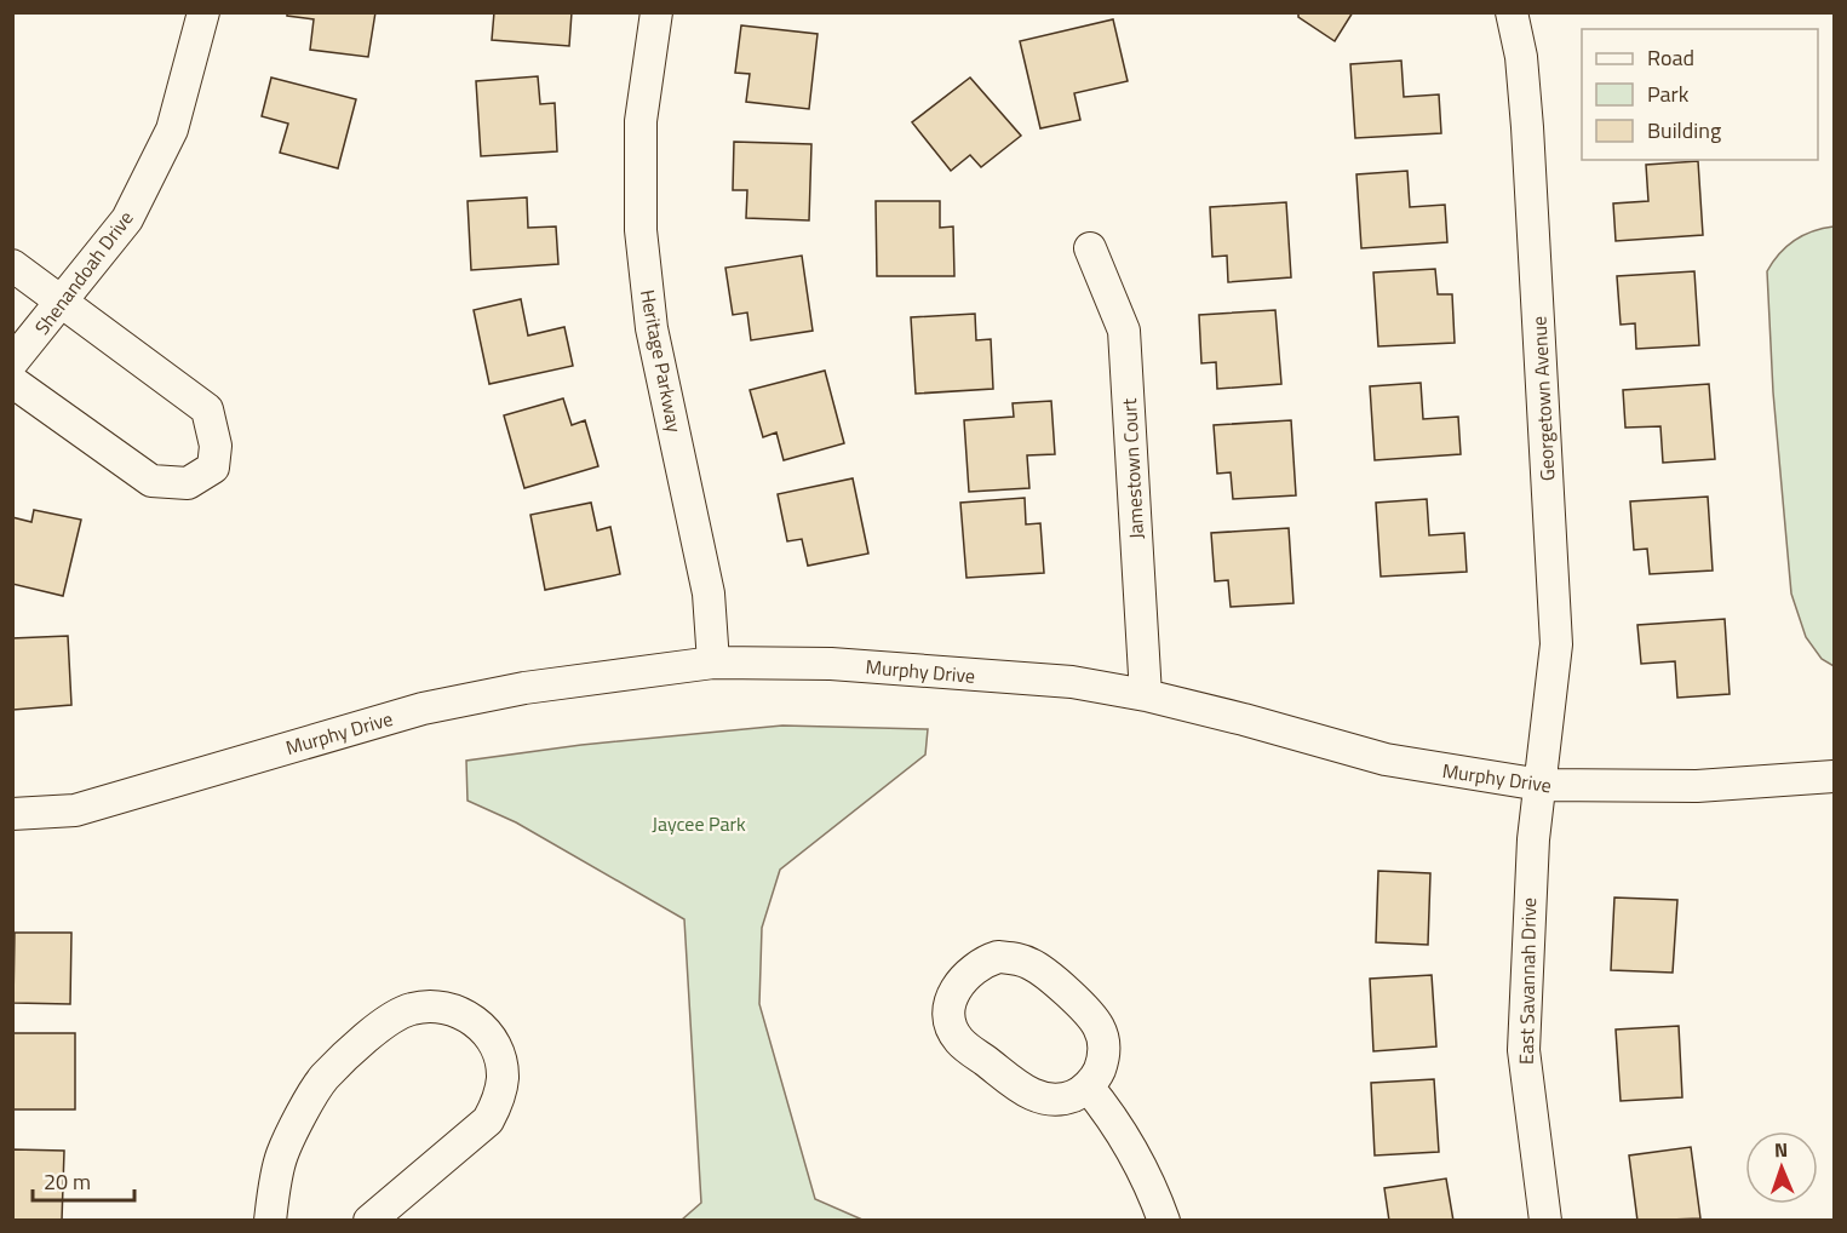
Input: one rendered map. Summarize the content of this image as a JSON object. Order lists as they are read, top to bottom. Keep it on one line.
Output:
{"streets":{"street":["Shenandoah Drive","Heritage Parkway","Georgetown Avenue","Jamestown Court","Murphy Drive","East Savannah Drive"]},"crossings":[["Heritage Parkway","Murphy Drive"],["Georgetown Avenue","Murphy Drive"],["Georgetown Avenue","East Savannah Drive"],["Jamestown Court","Murphy Drive"],["Murphy Drive","East Savannah Drive"]],"parks":["Jaycee Park"],"legend":["Road","Park","Building"],"scale_bar":"20 m","north":"top"}
